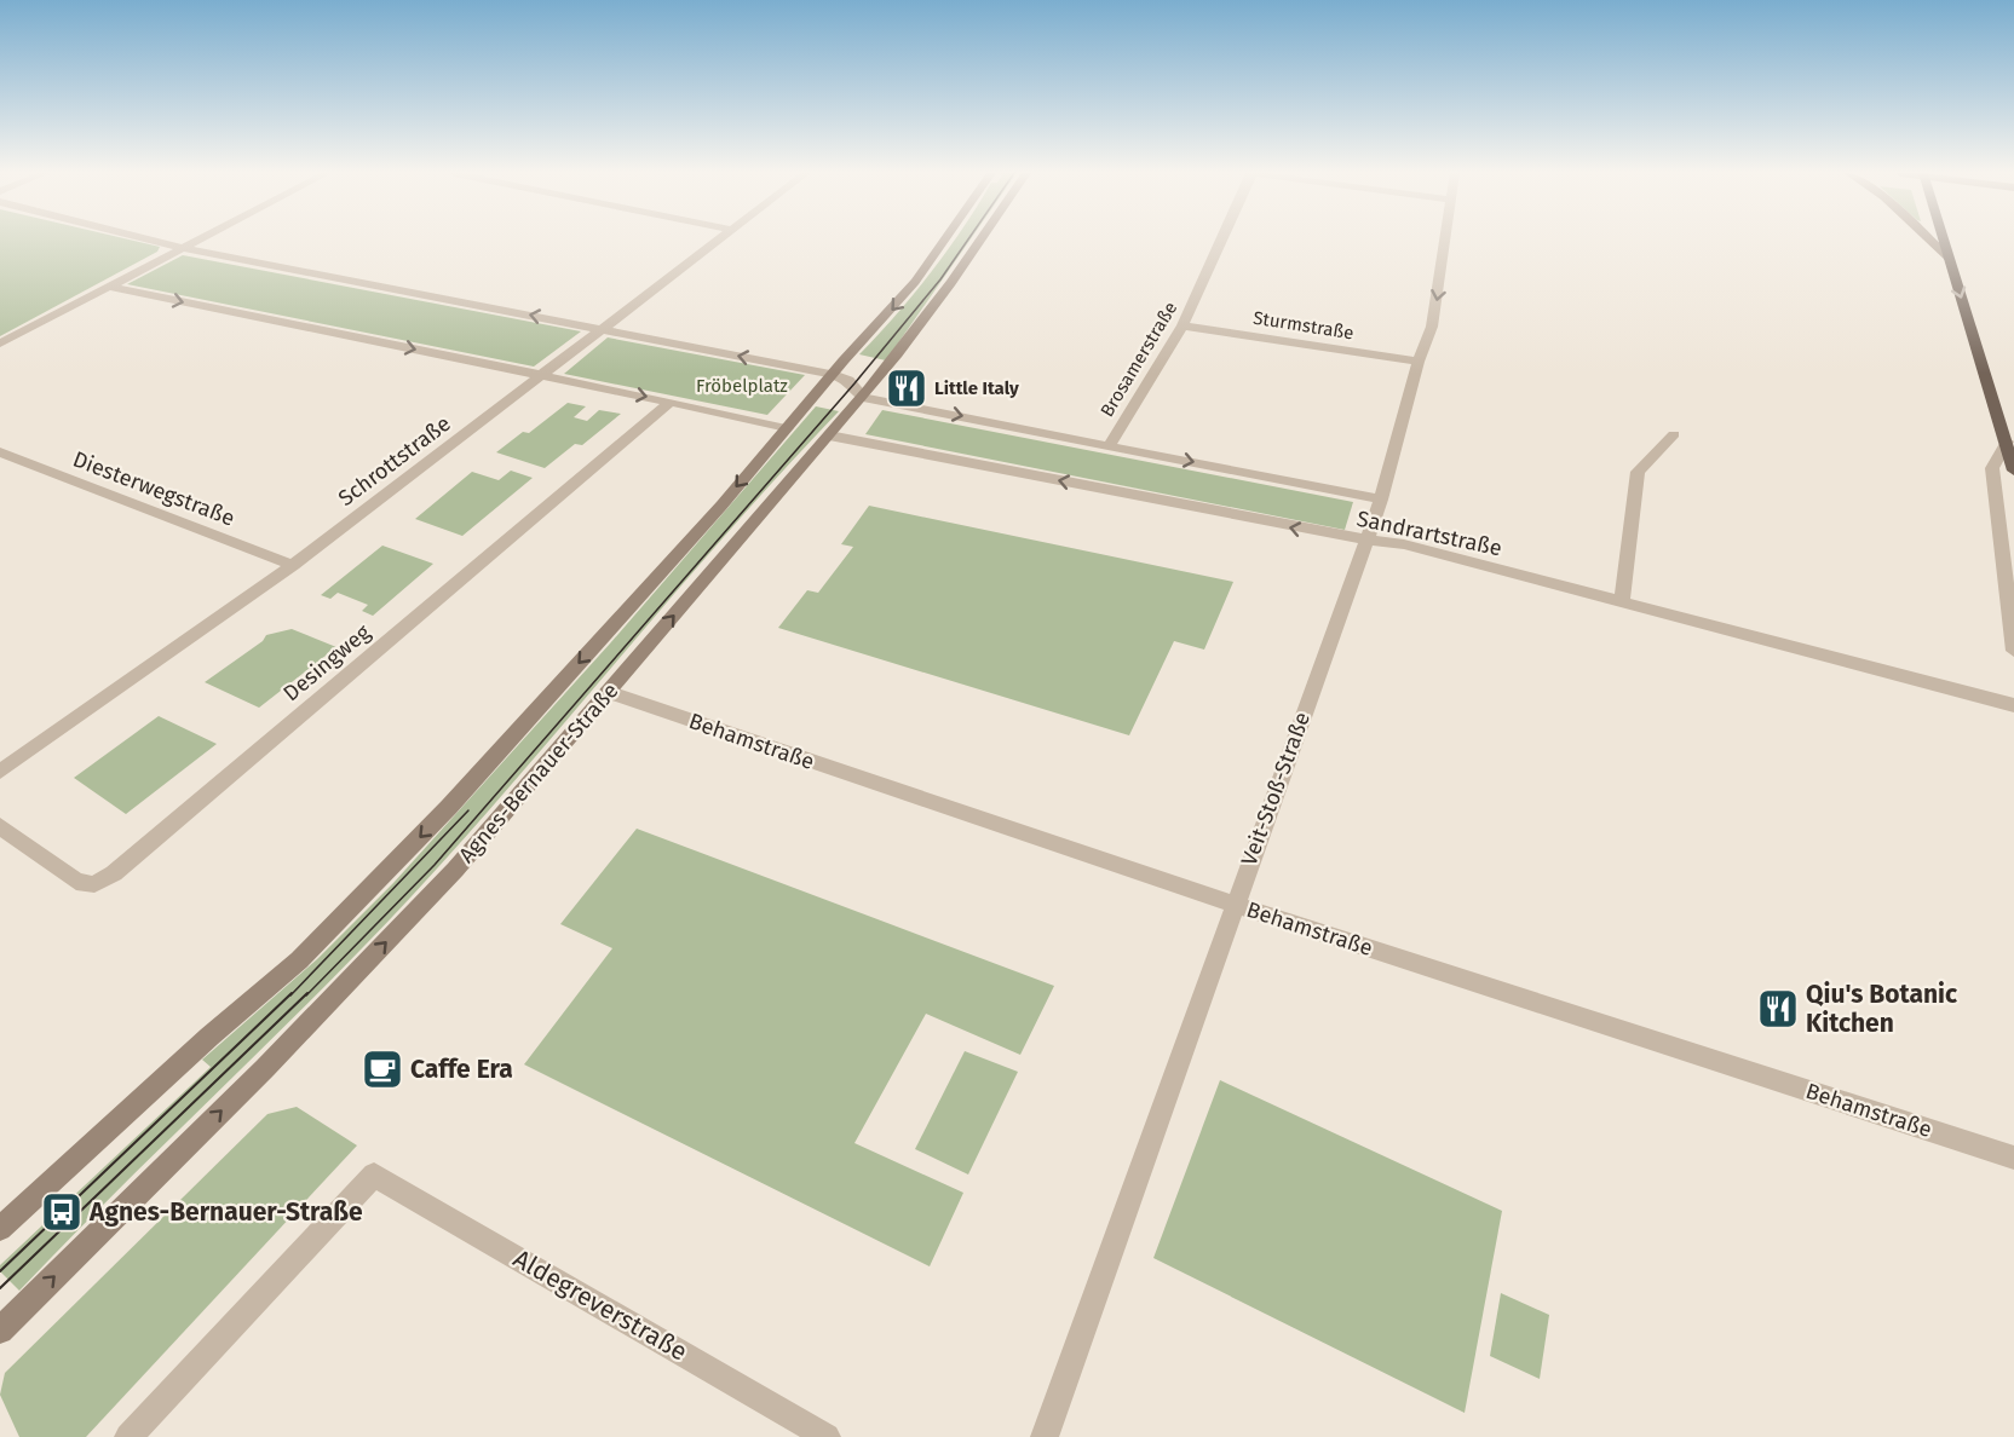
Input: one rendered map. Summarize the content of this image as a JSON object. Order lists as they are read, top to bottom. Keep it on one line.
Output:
{"streets":{"main road":["Agnes-Bernauer-Straße"],"street":["Sturmstraße","Brosamerstraße","Schrottstraße","Diesterwegstraße","Sandrartstraße","Desingweg","Behamstraße","Veit-Stoß-Straße","Aldegreverstraße"]},"crossings":[["Sturmstraße","Brosamerstraße"],["Sturmstraße","Veit-Stoß-Straße"],["Brosamerstraße","Sandrartstraße"],["Schrottstraße","Diesterwegstraße"],["Sandrartstraße","Agnes-Bernauer-Straße"],["Sandrartstraße","Veit-Stoß-Straße"],["Behamstraße","Agnes-Bernauer-Straße"],["Behamstraße","Veit-Stoß-Straße"]],"parks":["Fröbelplatz"],"places":{"restaurant":["Little Italy","Qiu's Botanic Kitchen"],"cafe":["Caffe Era"],"bus stop":["Agnes-Bernauer-Straße"]}}
